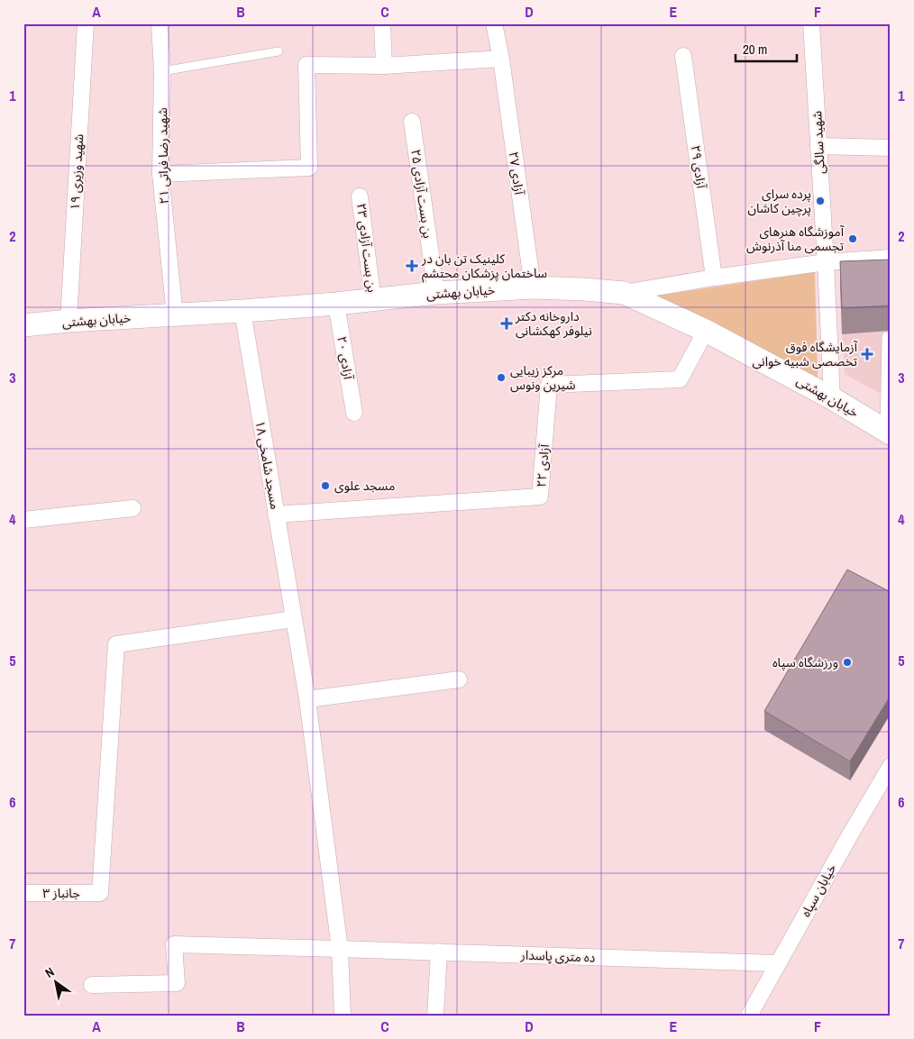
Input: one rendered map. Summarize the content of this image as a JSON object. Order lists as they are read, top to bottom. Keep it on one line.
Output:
{"streets":{"main road":["خیابان بهشتی"],"street":["شهید سالگی","شهید رضا فراتی ۲۱","آزادی ۲۹","شهید وزیری ۱۹","آزادی ۲۷","بن بست آزادی ۲۵","بن بست آزادی ۲۳","آزادی ۲۰","مسجد شامخی ۱۸","آزادی ۲۲","خیابان سپاه","جانباز ۳","ده متری پاسدار"]},"crossings":[["شهید سالگی","خیابان بهشتی"],["شهید رضا فراتی ۲۱","خیابان بهشتی"],["شهید وزیری ۱۹","خیابان بهشتی"],["آزادی ۲۷","خیابان بهشتی"],["بن بست آزادی ۲۵","خیابان بهشتی"],["بن بست آزادی ۲۳","خیابان بهشتی"],["خیابان بهشتی","آزادی ۲۰"],["خیابان بهشتی","مسجد شامخی ۱۸"],["خیابان بهشتی","آزادی ۲۲"],["مسجد شامخی ۱۸","آزادی ۲۲"],["مسجد شامخی ۱۸","جانباز ۳"],["مسجد شامخی ۱۸","ده متری پاسدار"],["خیابان سپاه","ده متری پاسدار"]],"places":{"other":["پرده سرای پرچین کاشان","آموزشگاه هنرهای تجسمی منا آذرنوش","مرکز زیبایی شیرین ونوس","مسجد علوی","ورزشگاه سپاه"],"health":["کلینیک تن بان در ساختمان پزشکان محتشم","داروخانه دکتر نیلوفر کهکشانی","آزمایشگاه فوق تخصصی شبیه خوانی"]},"scale_bar":"20 m","north":"top left","grid":{"columns":["A","B","C","D","E","F"],"rows":["1","2","3","4","5","6","7"]}}
